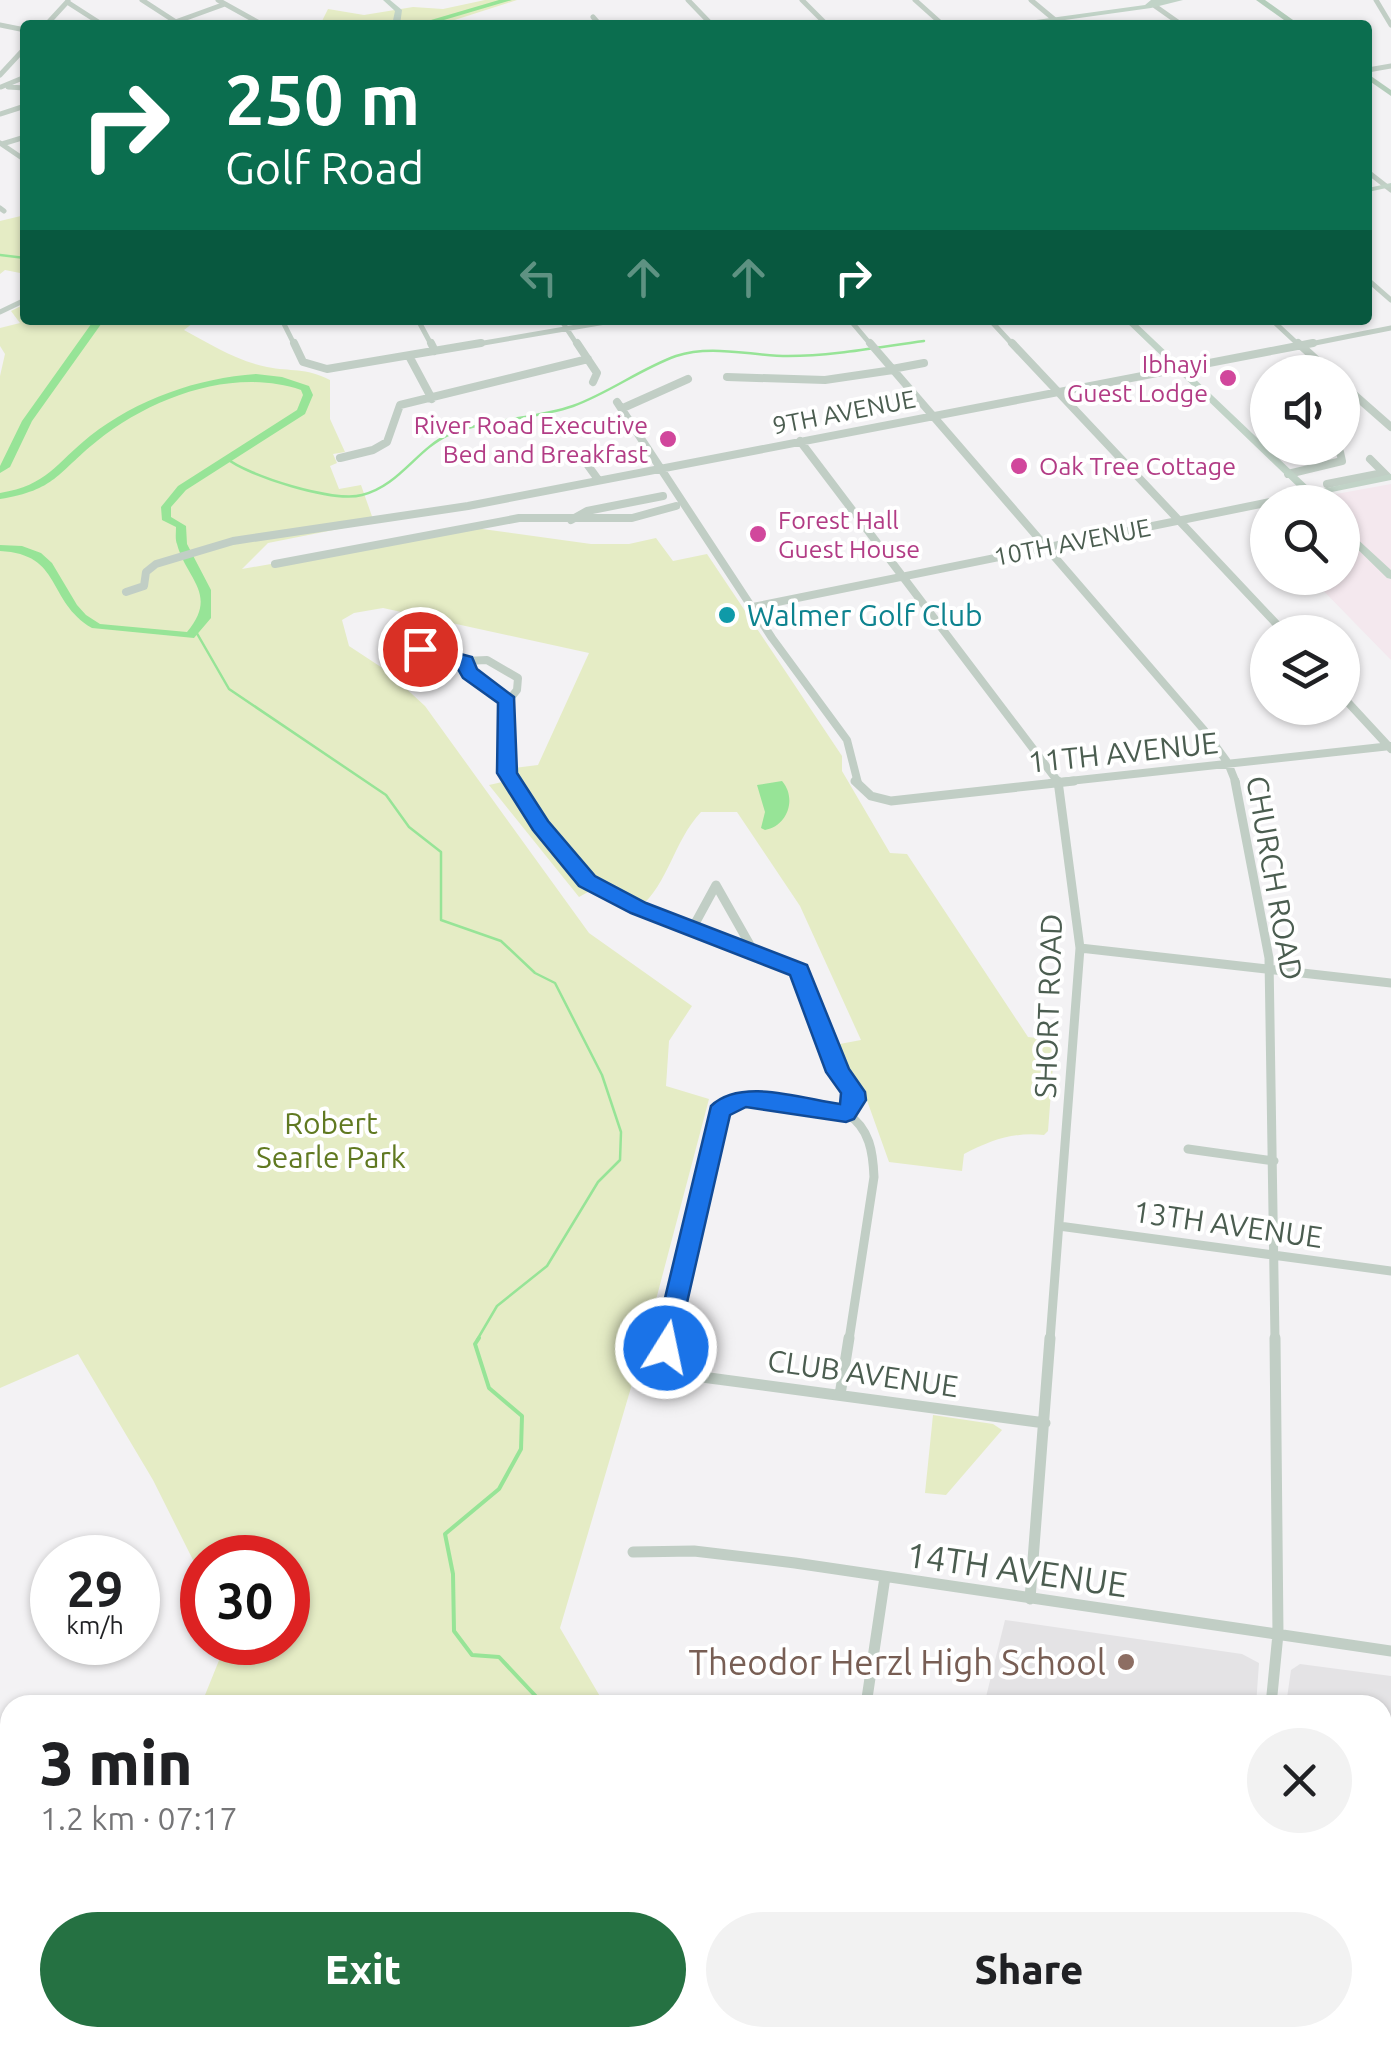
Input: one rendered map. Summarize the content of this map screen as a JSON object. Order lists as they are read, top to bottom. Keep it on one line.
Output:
{"streets":{"main road":["10TH AVENUE"],"street":["9TH AVENUE","11TH AVENUE","CHURCH ROAD","SHORT ROAD","13TH AVENUE","CLUB AVENUE","14TH AVENUE"]},"crossings":[["9TH AVENUE","CHURCH ROAD"],["9TH AVENUE","SHORT ROAD"],["10TH AVENUE","CHURCH ROAD"],["10TH AVENUE","SHORT ROAD"],["11TH AVENUE","CHURCH ROAD"],["11TH AVENUE","SHORT ROAD"],["CHURCH ROAD","13TH AVENUE"],["CHURCH ROAD","14TH AVENUE"],["SHORT ROAD","13TH AVENUE"],["SHORT ROAD","CLUB AVENUE"],["SHORT ROAD","14TH AVENUE"]],"parks":["Robert Searle Park"],"places":["Ibhayi Guest Lodge","River Road Executive Bed and Breakfast","Oak Tree Cottage","Forest Hall Guest House","Walmer Golf Club","Theodor Herzl High School"],"page":{"turn":["250 m","Golf Road"],"speed":"29 km/h","limit":"30","heading":["3 min","1.2 km · 07:17"],"buttons":["Exit","Share"]}}
